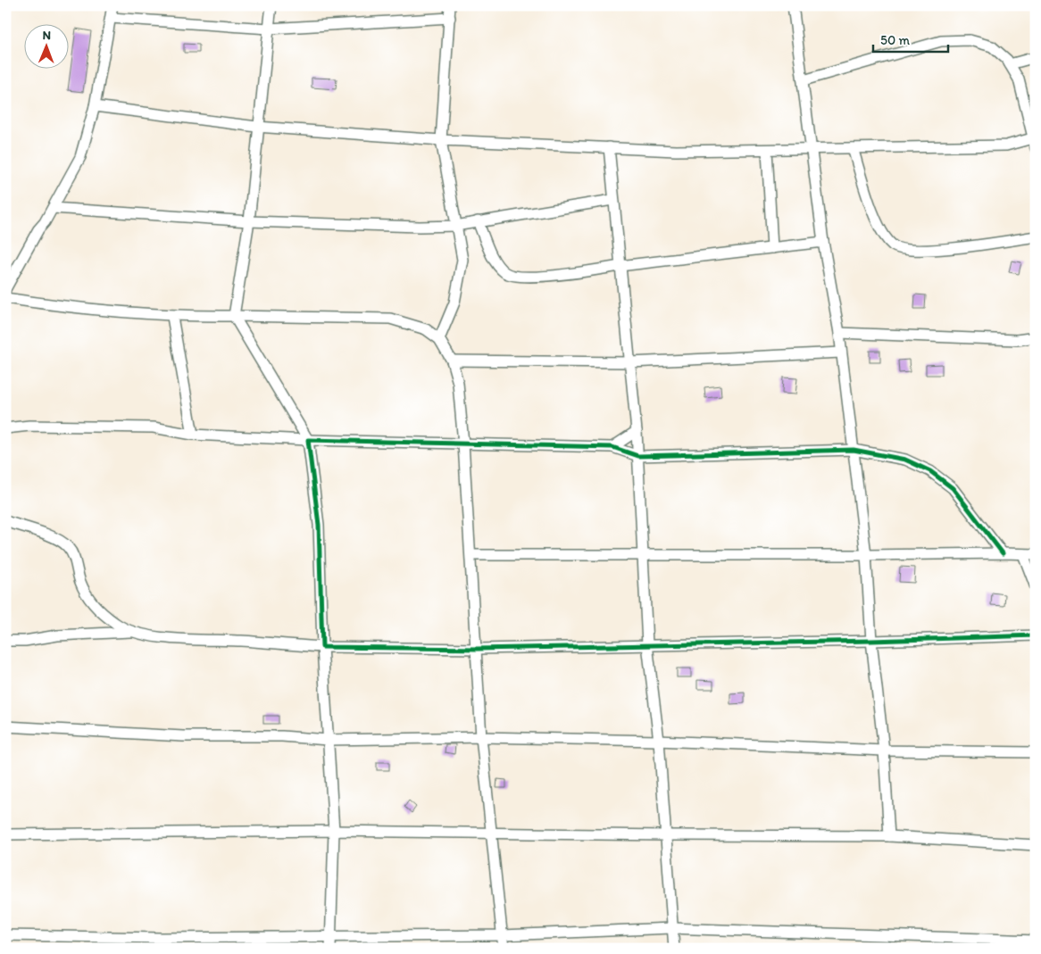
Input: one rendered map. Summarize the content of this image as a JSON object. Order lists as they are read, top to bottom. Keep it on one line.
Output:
{"scale_bar":"50 m","north":"top"}
